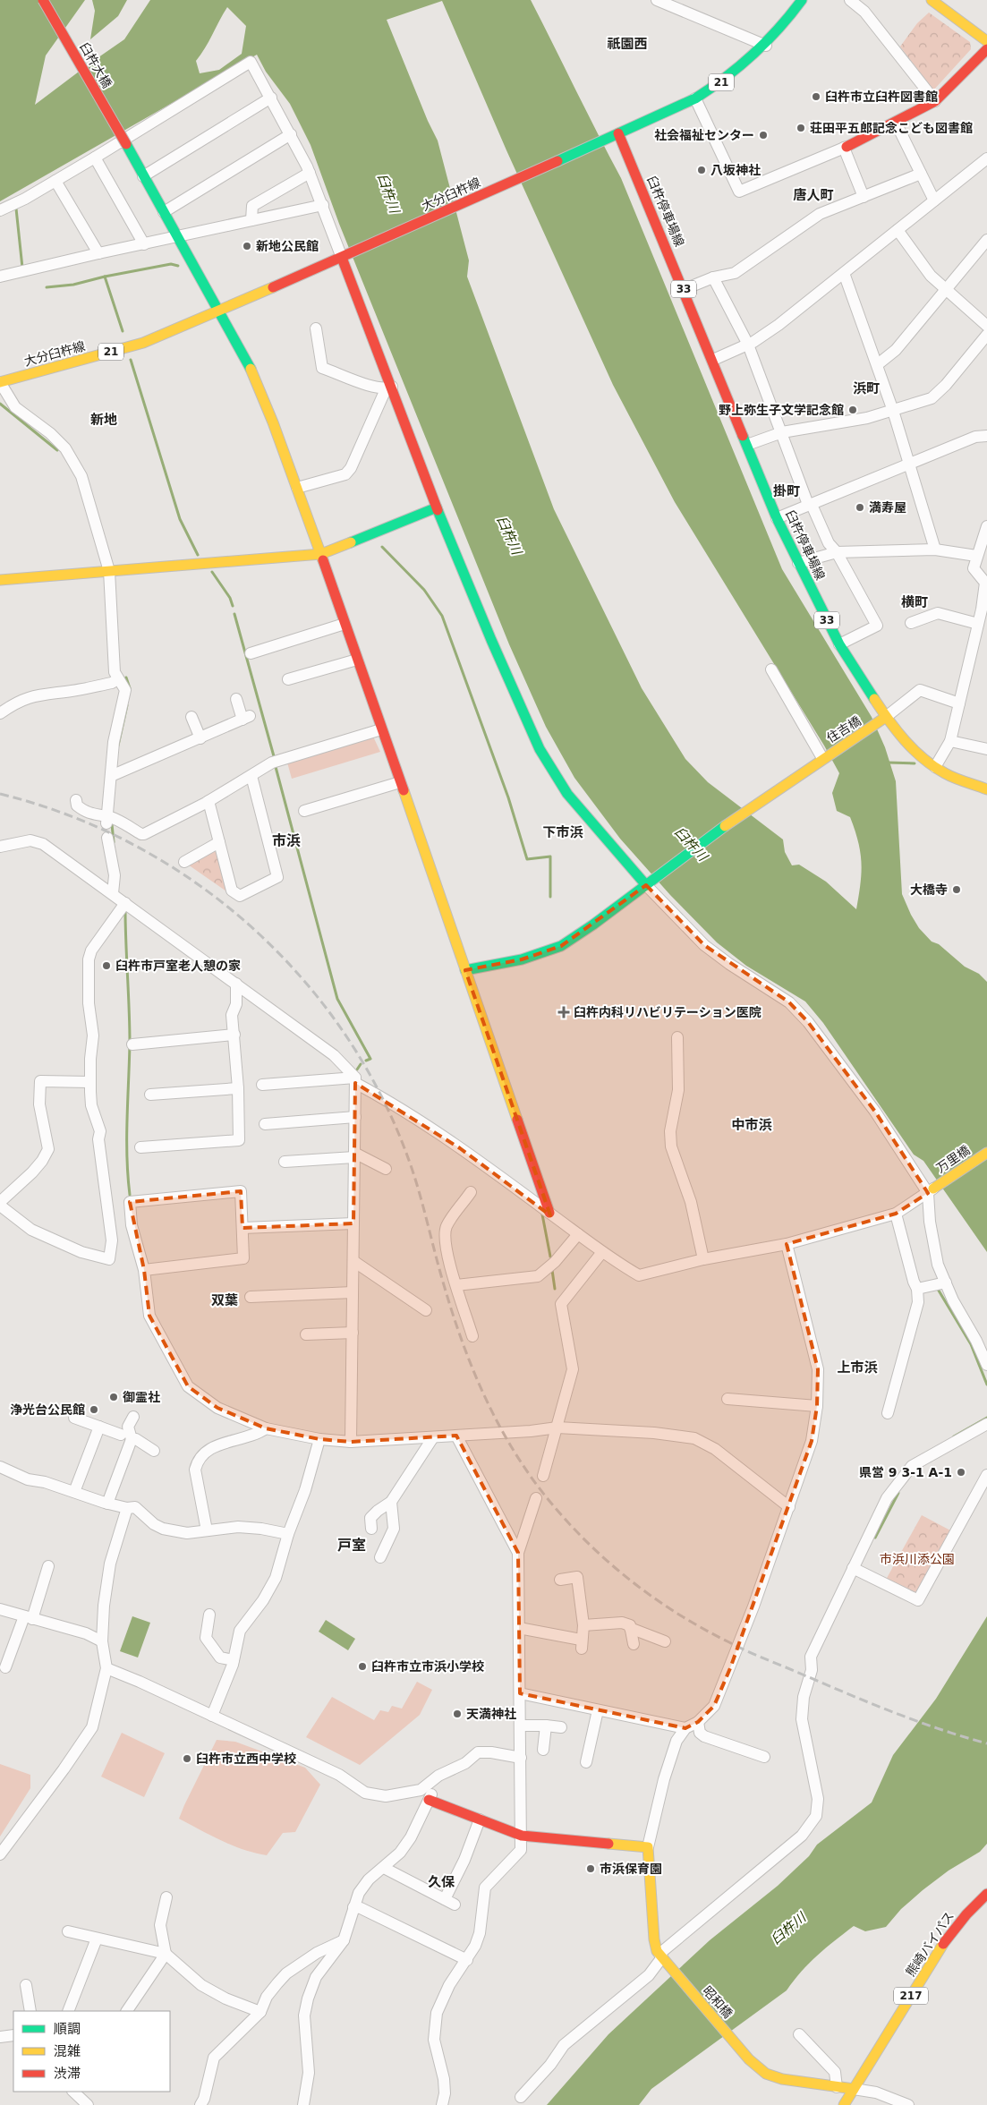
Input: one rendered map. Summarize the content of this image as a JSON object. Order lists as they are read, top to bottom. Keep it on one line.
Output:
{"streets":{"main road":["臼杵大橋","21","大分臼杵線","臼杵停車場線","33","住吉橋","万里橋","熊崎バイパス","217","昭和橋"]},"crossings":[["臼杵大橋","大分臼杵線"],["臼杵大橋","住吉橋"],["大分臼杵線","臼杵停車場線"],["臼杵停車場線","住吉橋"],["熊崎バイパス","昭和橋"]],"districts":["祇園西","唐人町","浜町","新地","掛町","横町","下市浜","市浜","中市浜","双葉","上市浜","戸室","久保"],"water":["臼杵川"],"parks":["市浜川添公園"],"places":{"other":["臼杵市立臼杵図書館","荘田平五郎記念こども図書館","社会福祉センター","八坂神社","新地公民館","野上弥生子文学記念館","満寿屋","大橋寺","臼杵市戸室老人憩の家","御霊社","浄光台公民館","県営 9 3-1 A-1","臼杵市立市浜小学校","天満神社","臼杵市立西中学校","市浜保育園"],"health":["臼杵内科リハビリテーション医院"]},"legend":["順調","混雑","渋滞"]}
